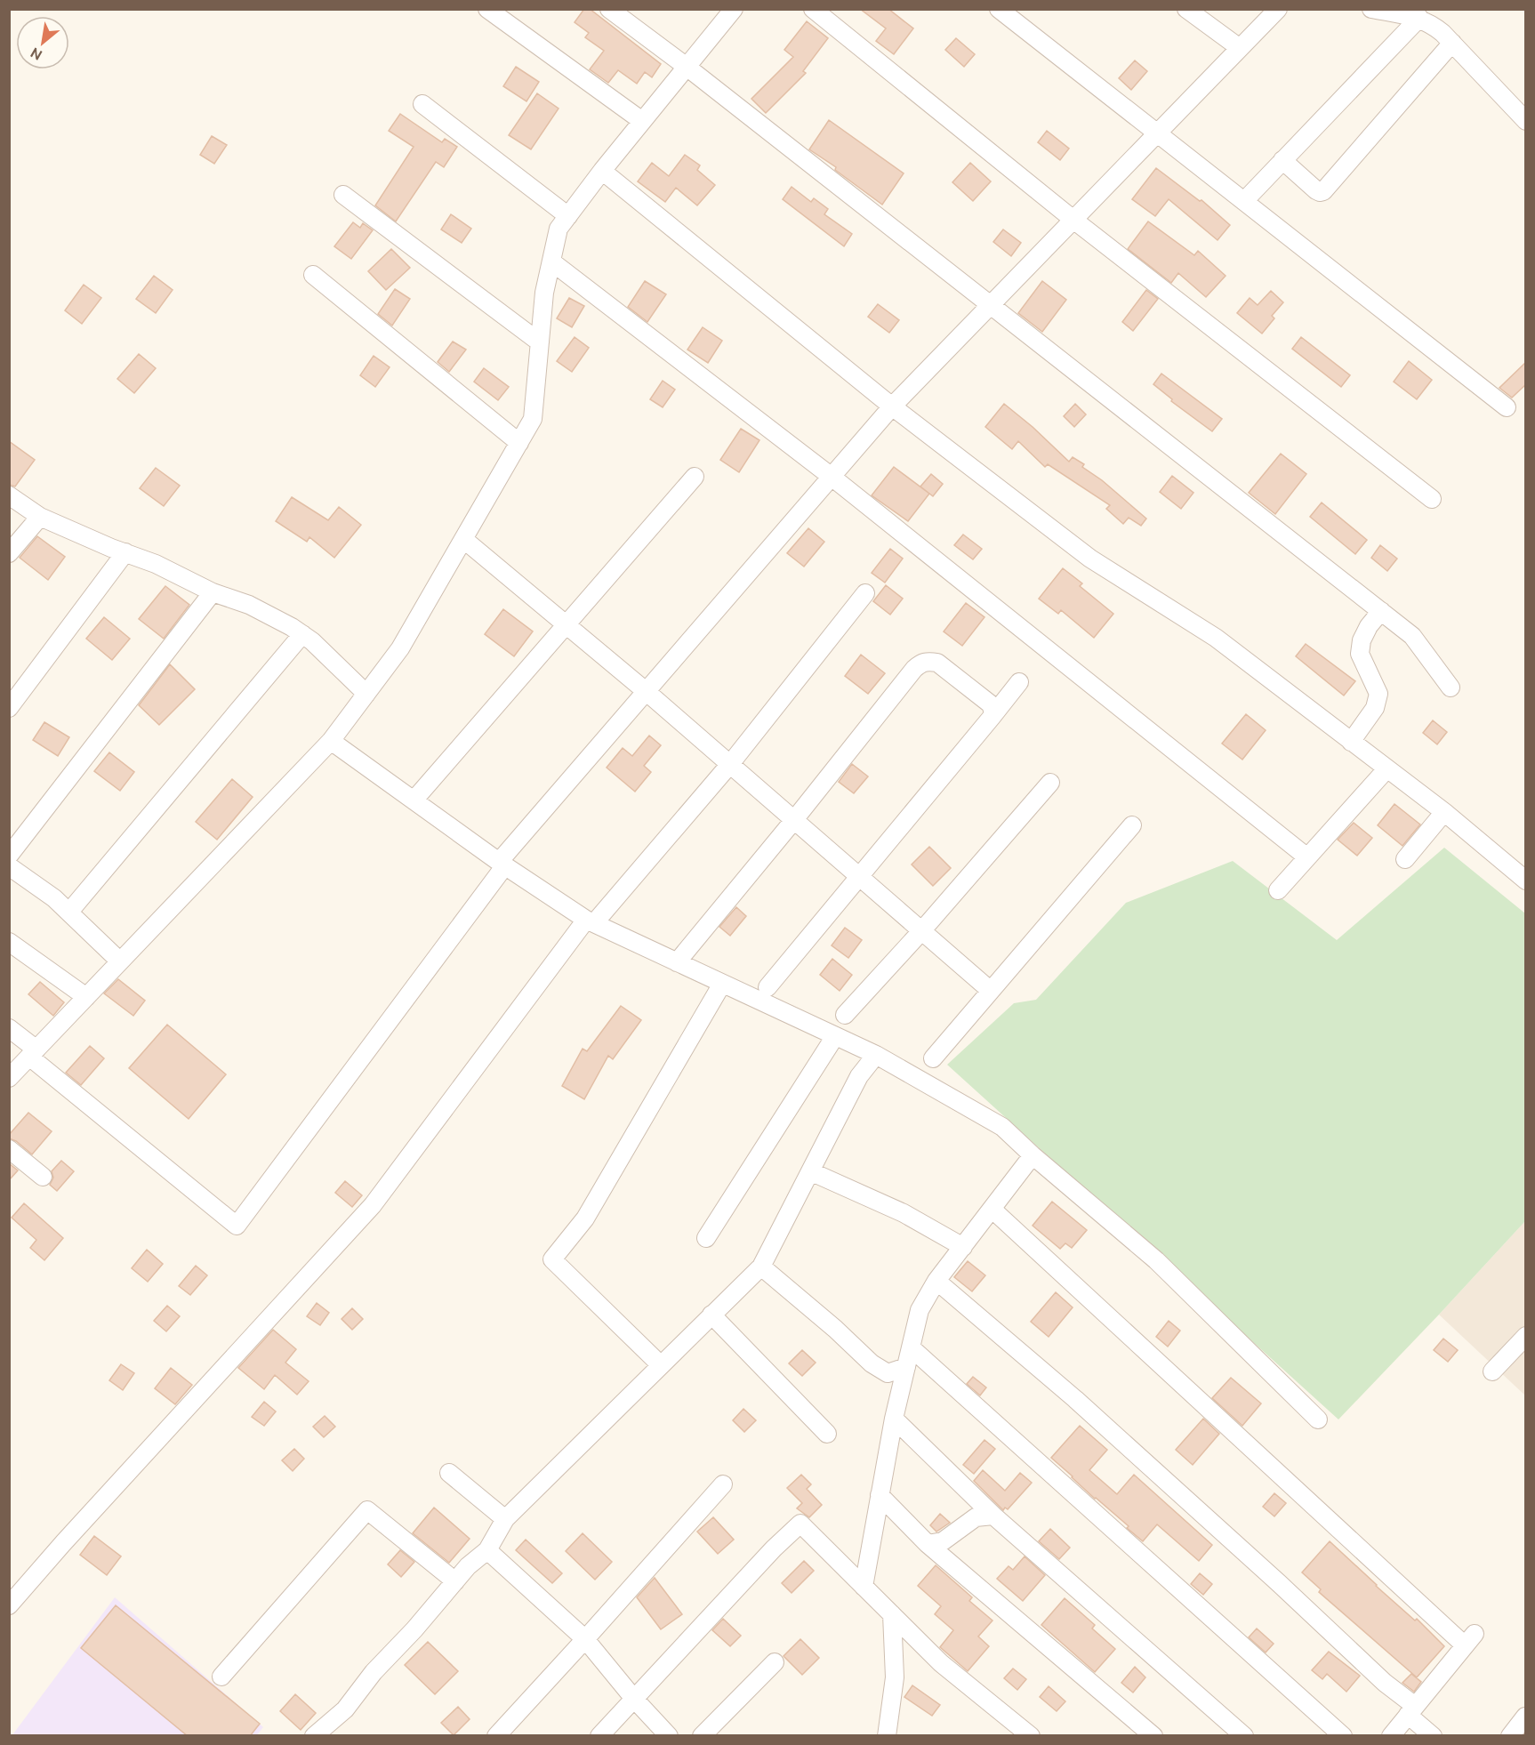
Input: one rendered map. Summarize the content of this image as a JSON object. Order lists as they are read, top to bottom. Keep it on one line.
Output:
{"north":"bottom left"}
